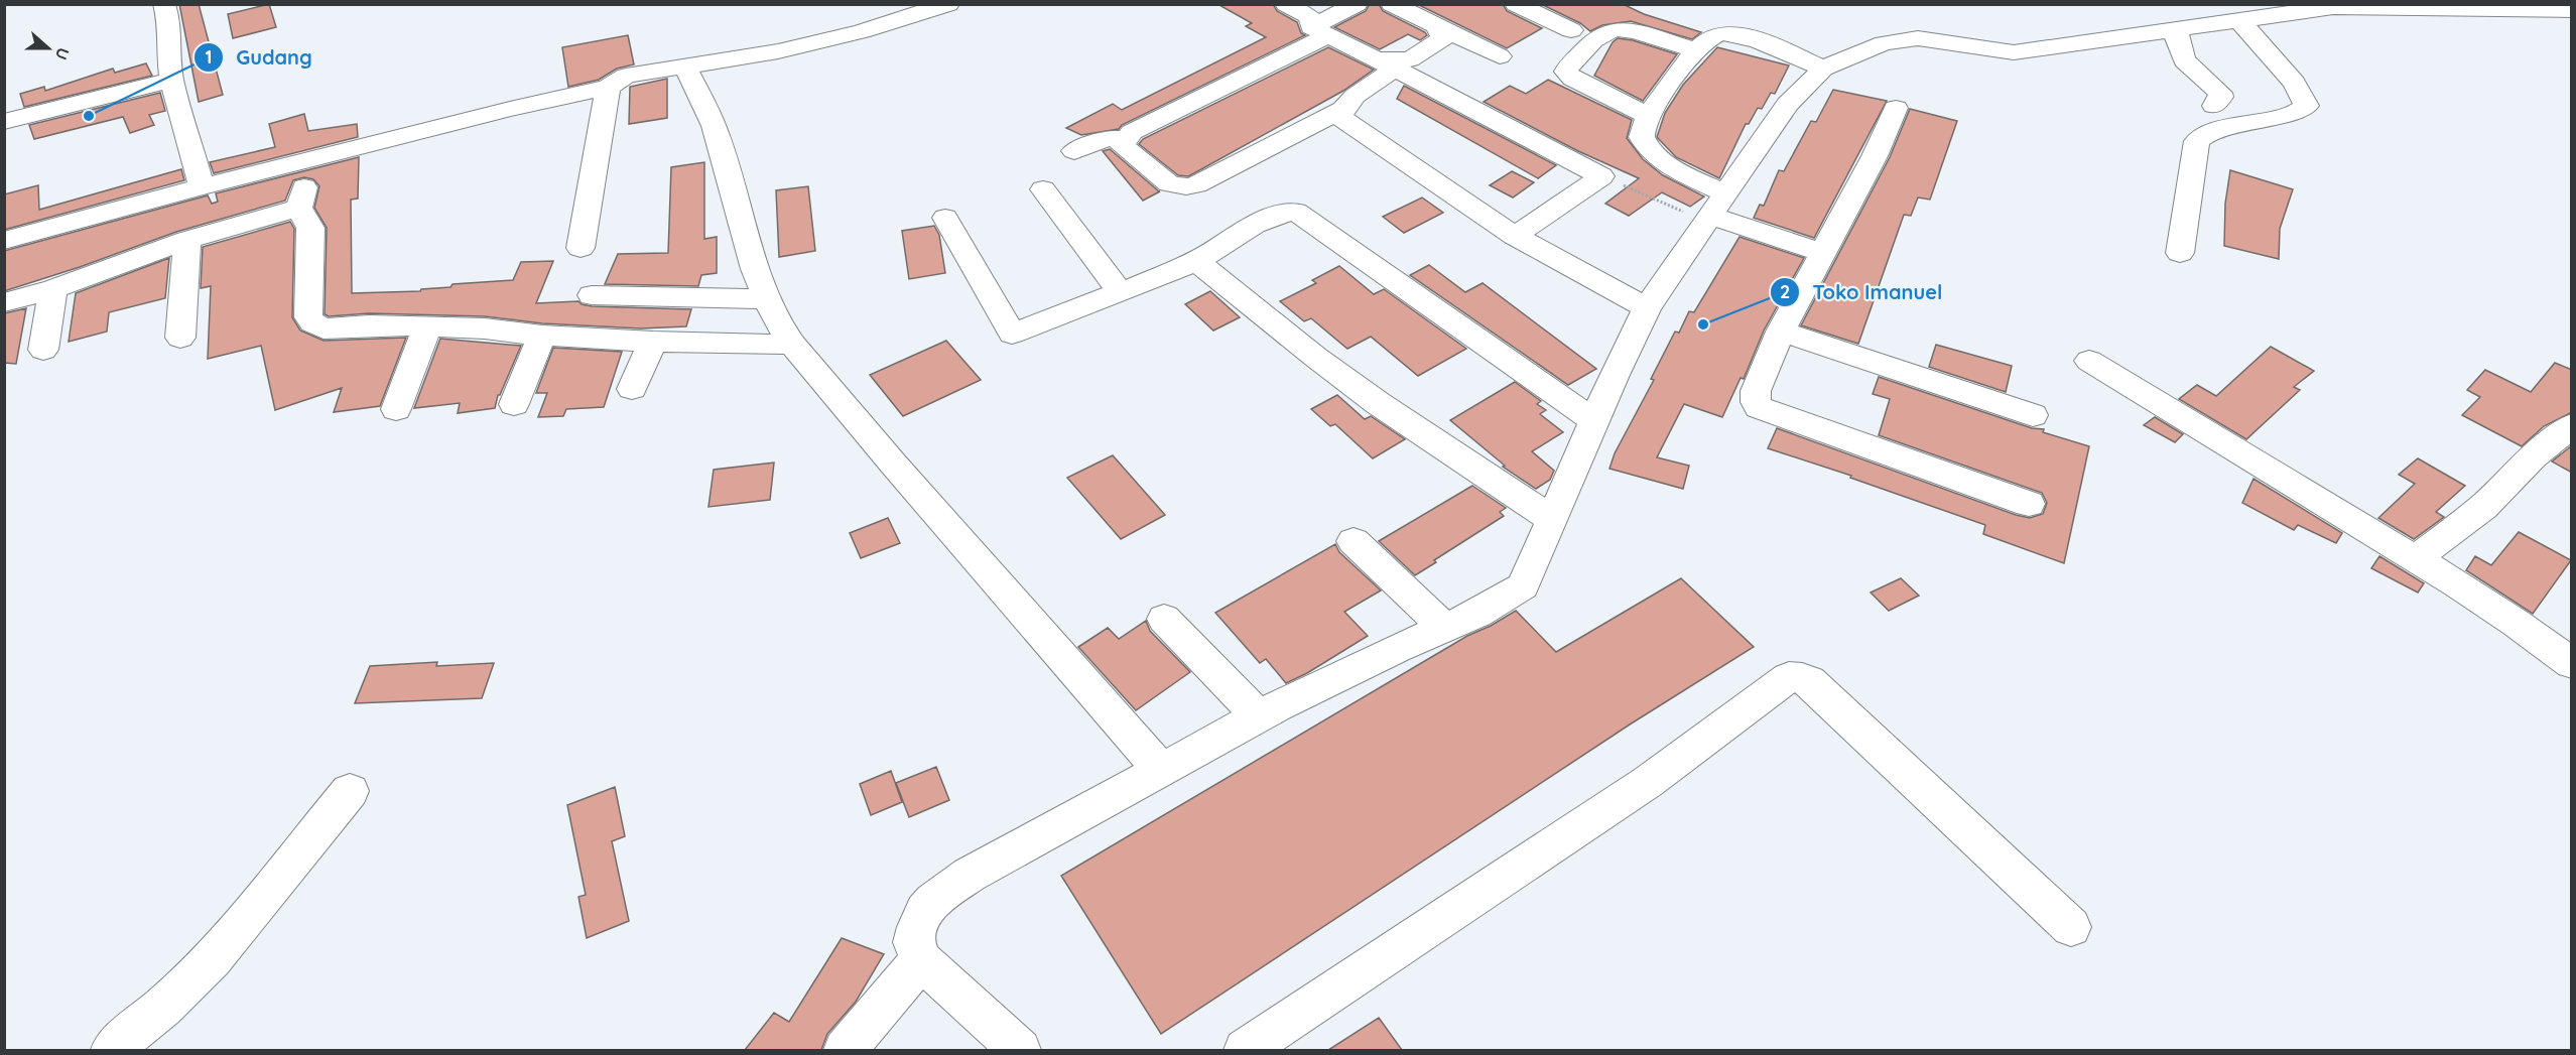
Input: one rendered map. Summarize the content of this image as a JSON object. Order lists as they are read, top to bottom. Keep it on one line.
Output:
{"places":["Gudang","Toko Imanuel"],"north":"right"}
